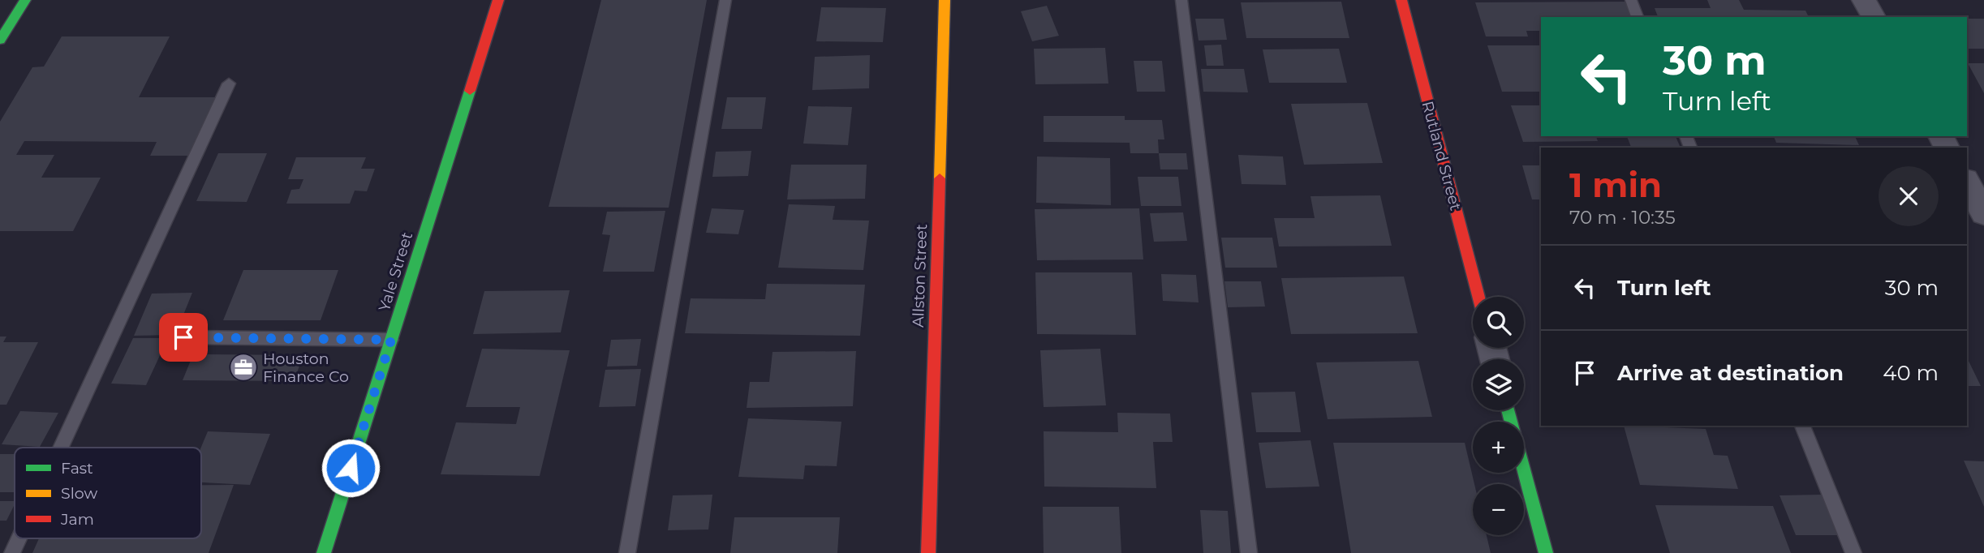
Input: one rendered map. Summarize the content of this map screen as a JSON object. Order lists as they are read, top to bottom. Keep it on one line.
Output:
{"streets":{"street":["Rutland Street","Yale Street","Allston Street"]},"places":{"office":["Houston Finance Co"]},"legend":["Fast","Slow","Jam"],"page":{"turn":["30 m","Turn left"],"heading":["1 min","70 m · 10:35"],"list":[{"name":"Turn left","value":"30 m"},{"name":"Arrive at destination","value":"40 m"}],"map_buttons":["+","−"]}}
